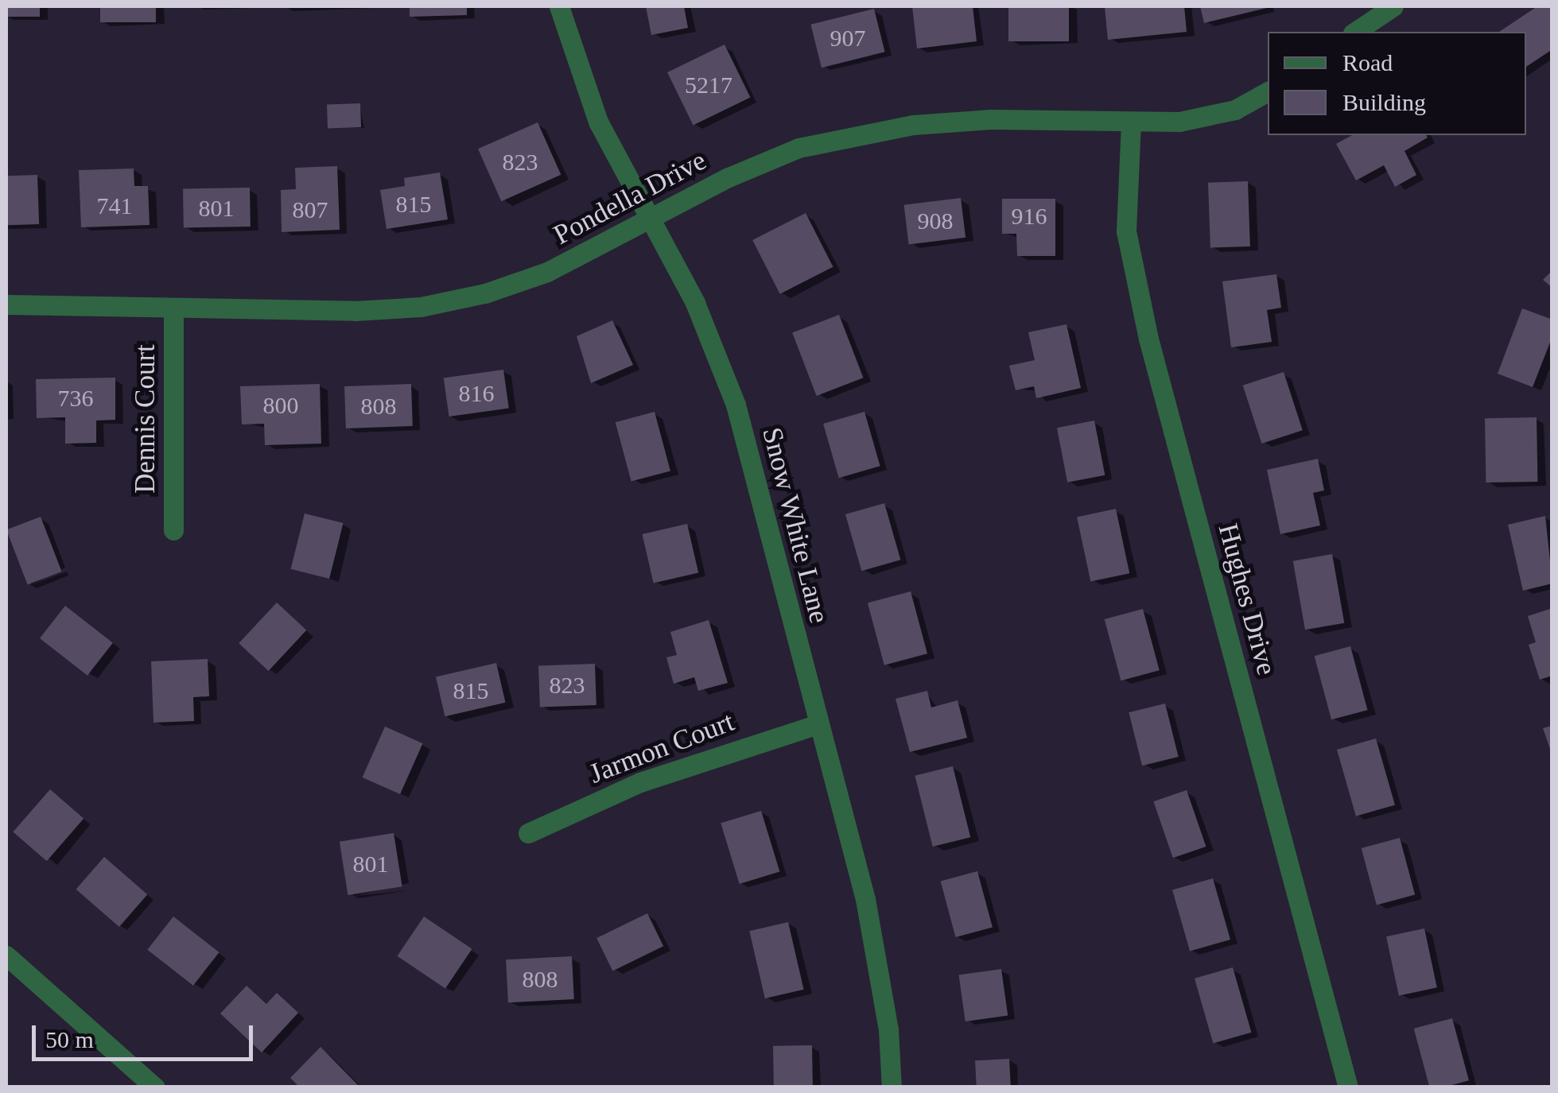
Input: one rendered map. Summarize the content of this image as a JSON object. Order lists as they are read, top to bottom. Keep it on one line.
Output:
{"streets":{"street":["Pondella Drive","Dennis Court","Snow White Lane","Hughes Drive","Jarmon Court"]},"crossings":[["Pondella Drive","Dennis Court"],["Pondella Drive","Snow White Lane"],["Pondella Drive","Hughes Drive"],["Snow White Lane","Jarmon Court"]],"house_numbers":["907","5217","823","815","741","801","807","916","908","816","736","800","808","823","815","801","808"],"legend":["Road","Building"],"scale_bar":"50 m"}
